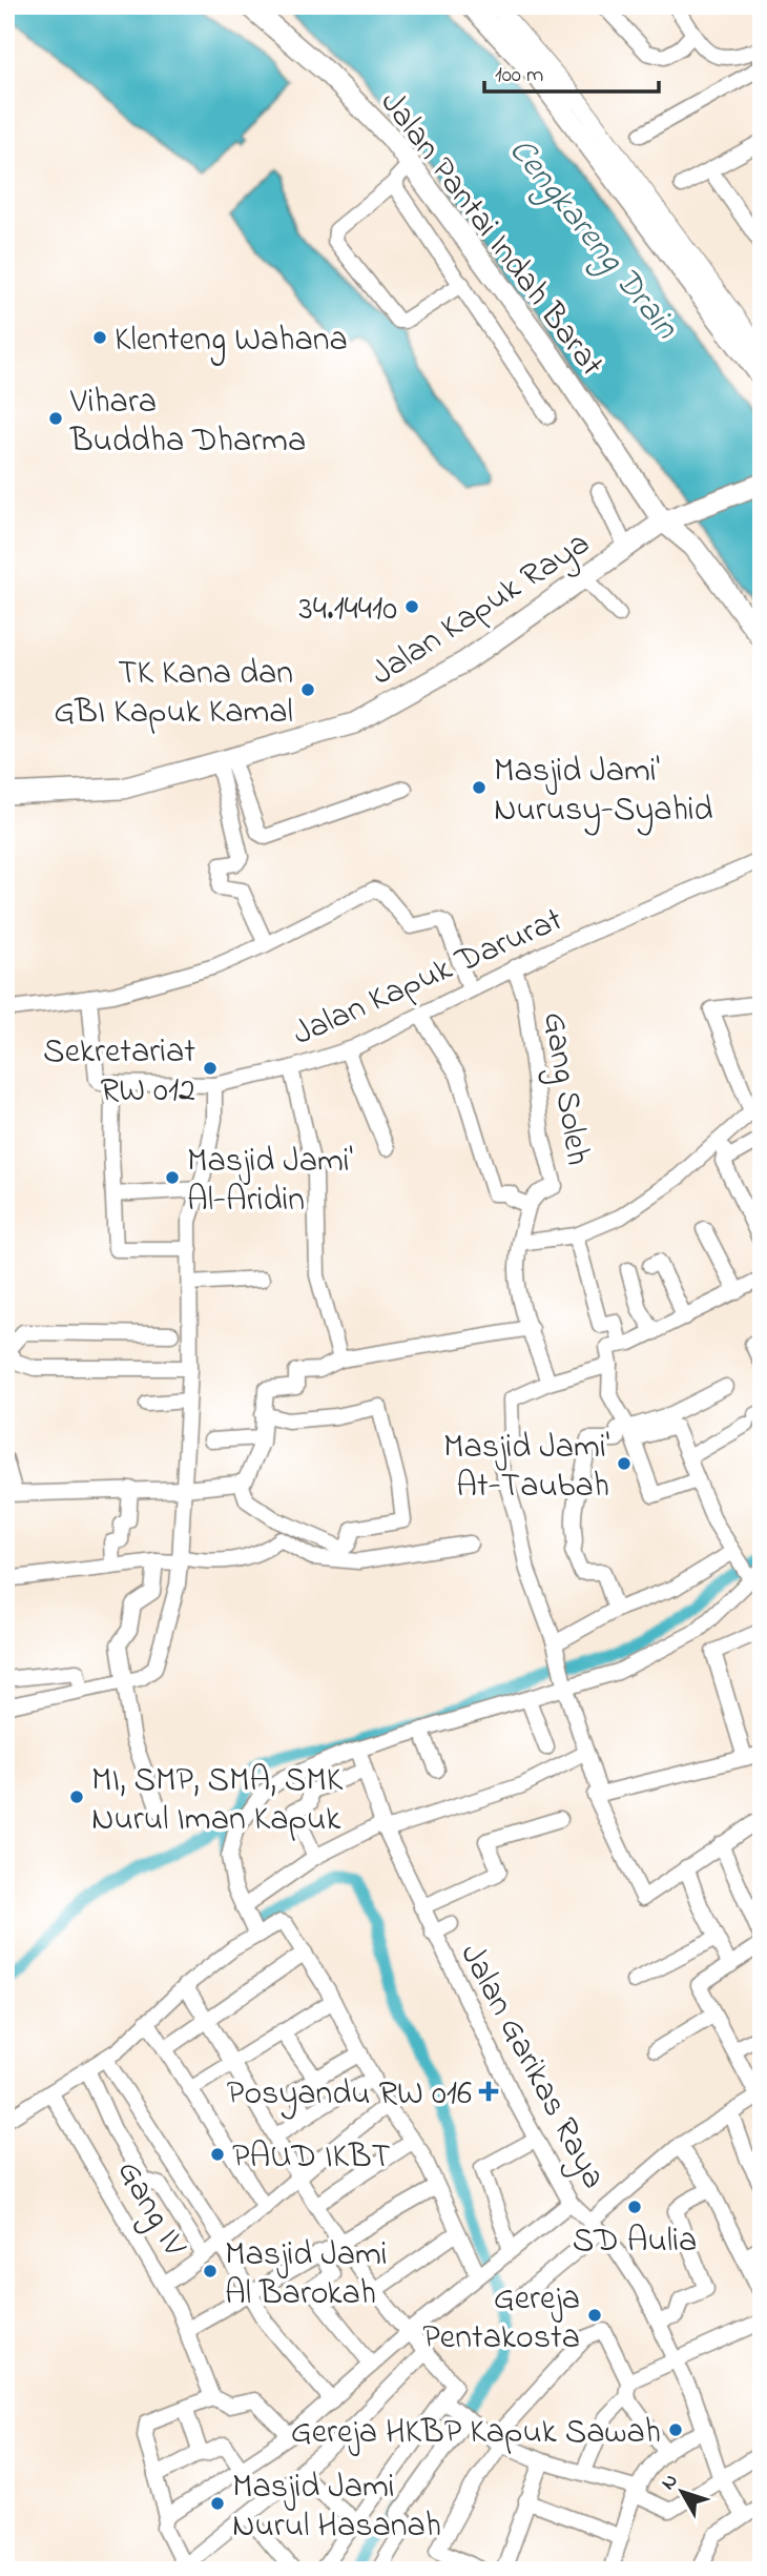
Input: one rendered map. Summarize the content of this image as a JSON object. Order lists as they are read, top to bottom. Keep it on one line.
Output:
{"streets":{"main road":["Jalan Pantai Indah Barat","Jalan Kapuk Raya"],"street":["Jalan Kapuk Darurat","Gang Soleh","Jalan Garikas Raya","Gang IV"]},"crossings":[["Jalan Pantai Indah Barat","Jalan Kapuk Raya"],["Jalan Kapuk Darurat","Gang Soleh"]],"water":["Cengkareng Drain"],"places":{"other":["Klenteng Wahana","Vihara Buddha Dharma","34.14410","TK Kana dan GBI Kapuk Kamal","Masjid Jami' Nurusy-Syahid","Sekretariat RW 012","Masjid Jami' Al-Aridin","Masjid Jami' At-Taubah","MI, SMP, SMA, SMK Nurul Iman Kapuk","PAUD IKBT","SD Aulia","Masjid Jami Al Barokah","Gereja Pentakosta","Gereja HKBP Kapuk Sawah","Masjid Jami Nurul Hasanah"],"health":["Posyandu RW 016"]},"scale_bar":"100 m","north":"top left"}
